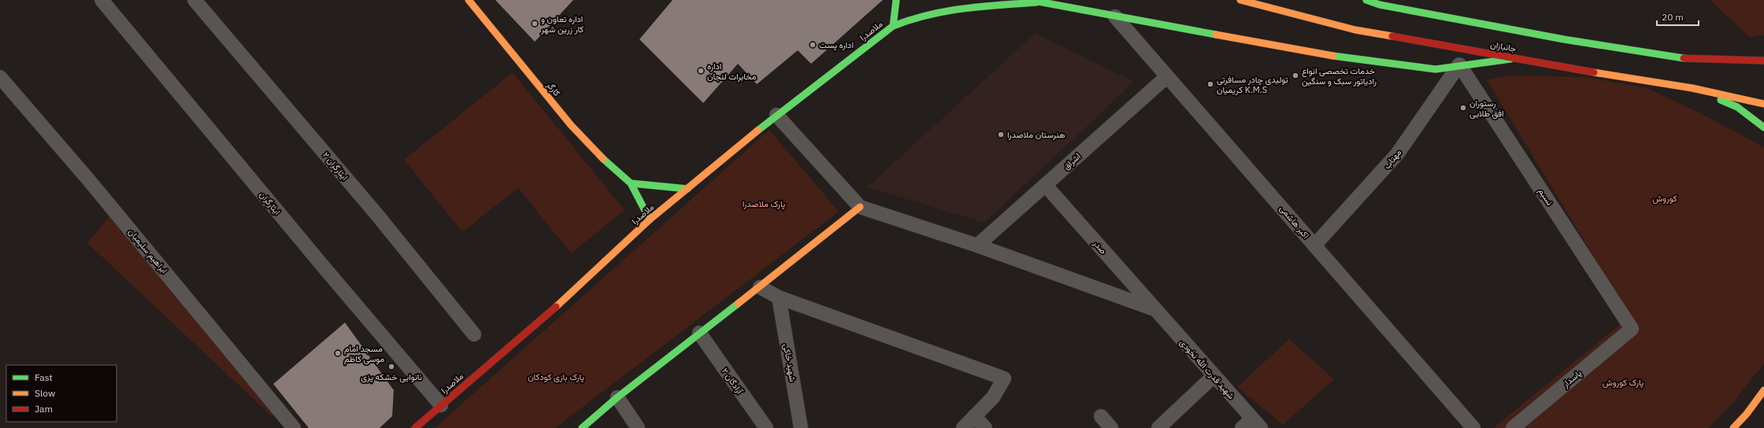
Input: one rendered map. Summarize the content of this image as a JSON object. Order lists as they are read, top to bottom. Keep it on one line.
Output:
{"streets":{"main road":["ملاصدرا","جانبازان","کارگر"],"street":["مهتاب","اشراق","ایثارگران ۲","نسیم","ایثارگران","اکبر هاشمی","صدر","ابراهیم سلیمیان","شهید خاکی","شهید قدرت الله نخودی","پاسدار","آزادگان ۲"]},"crossings":[["ملاصدرا","جانبازان"],["ملاصدرا","کارگر"],["ملاصدرا","مهتاب"],["ملاصدرا","نسیم"],["ملاصدرا","ایثارگران"],["ملاصدرا","اکبر هاشمی"],["مهتاب","نسیم"],["مهتاب","اکبر هاشمی"],["اشراق","اکبر هاشمی"],["اشراق","صدر"],["نسیم","پاسدار"],["صدر","شهید قدرت الله نخودی"]],"parks":["کوروش","پارک ملاصدرا","پارک بازی کودکان","پارک کوروش"],"places":["اداره تعاون و کار زرین شهر","اداره پست","اداره مخابرات لنجان","خدمات تخصصی انواع رادیاتور سبک و سنگین","تولیدی چادر مسافرتی کریمیان K.M.S","رستوران افق طلایی","هنرستان ملاصدرا","مسجد امام موسی کاظم","نانوایی خشکه پزی"],"legend":["Fast","Slow","Jam"],"scale_bar":"20 m"}
